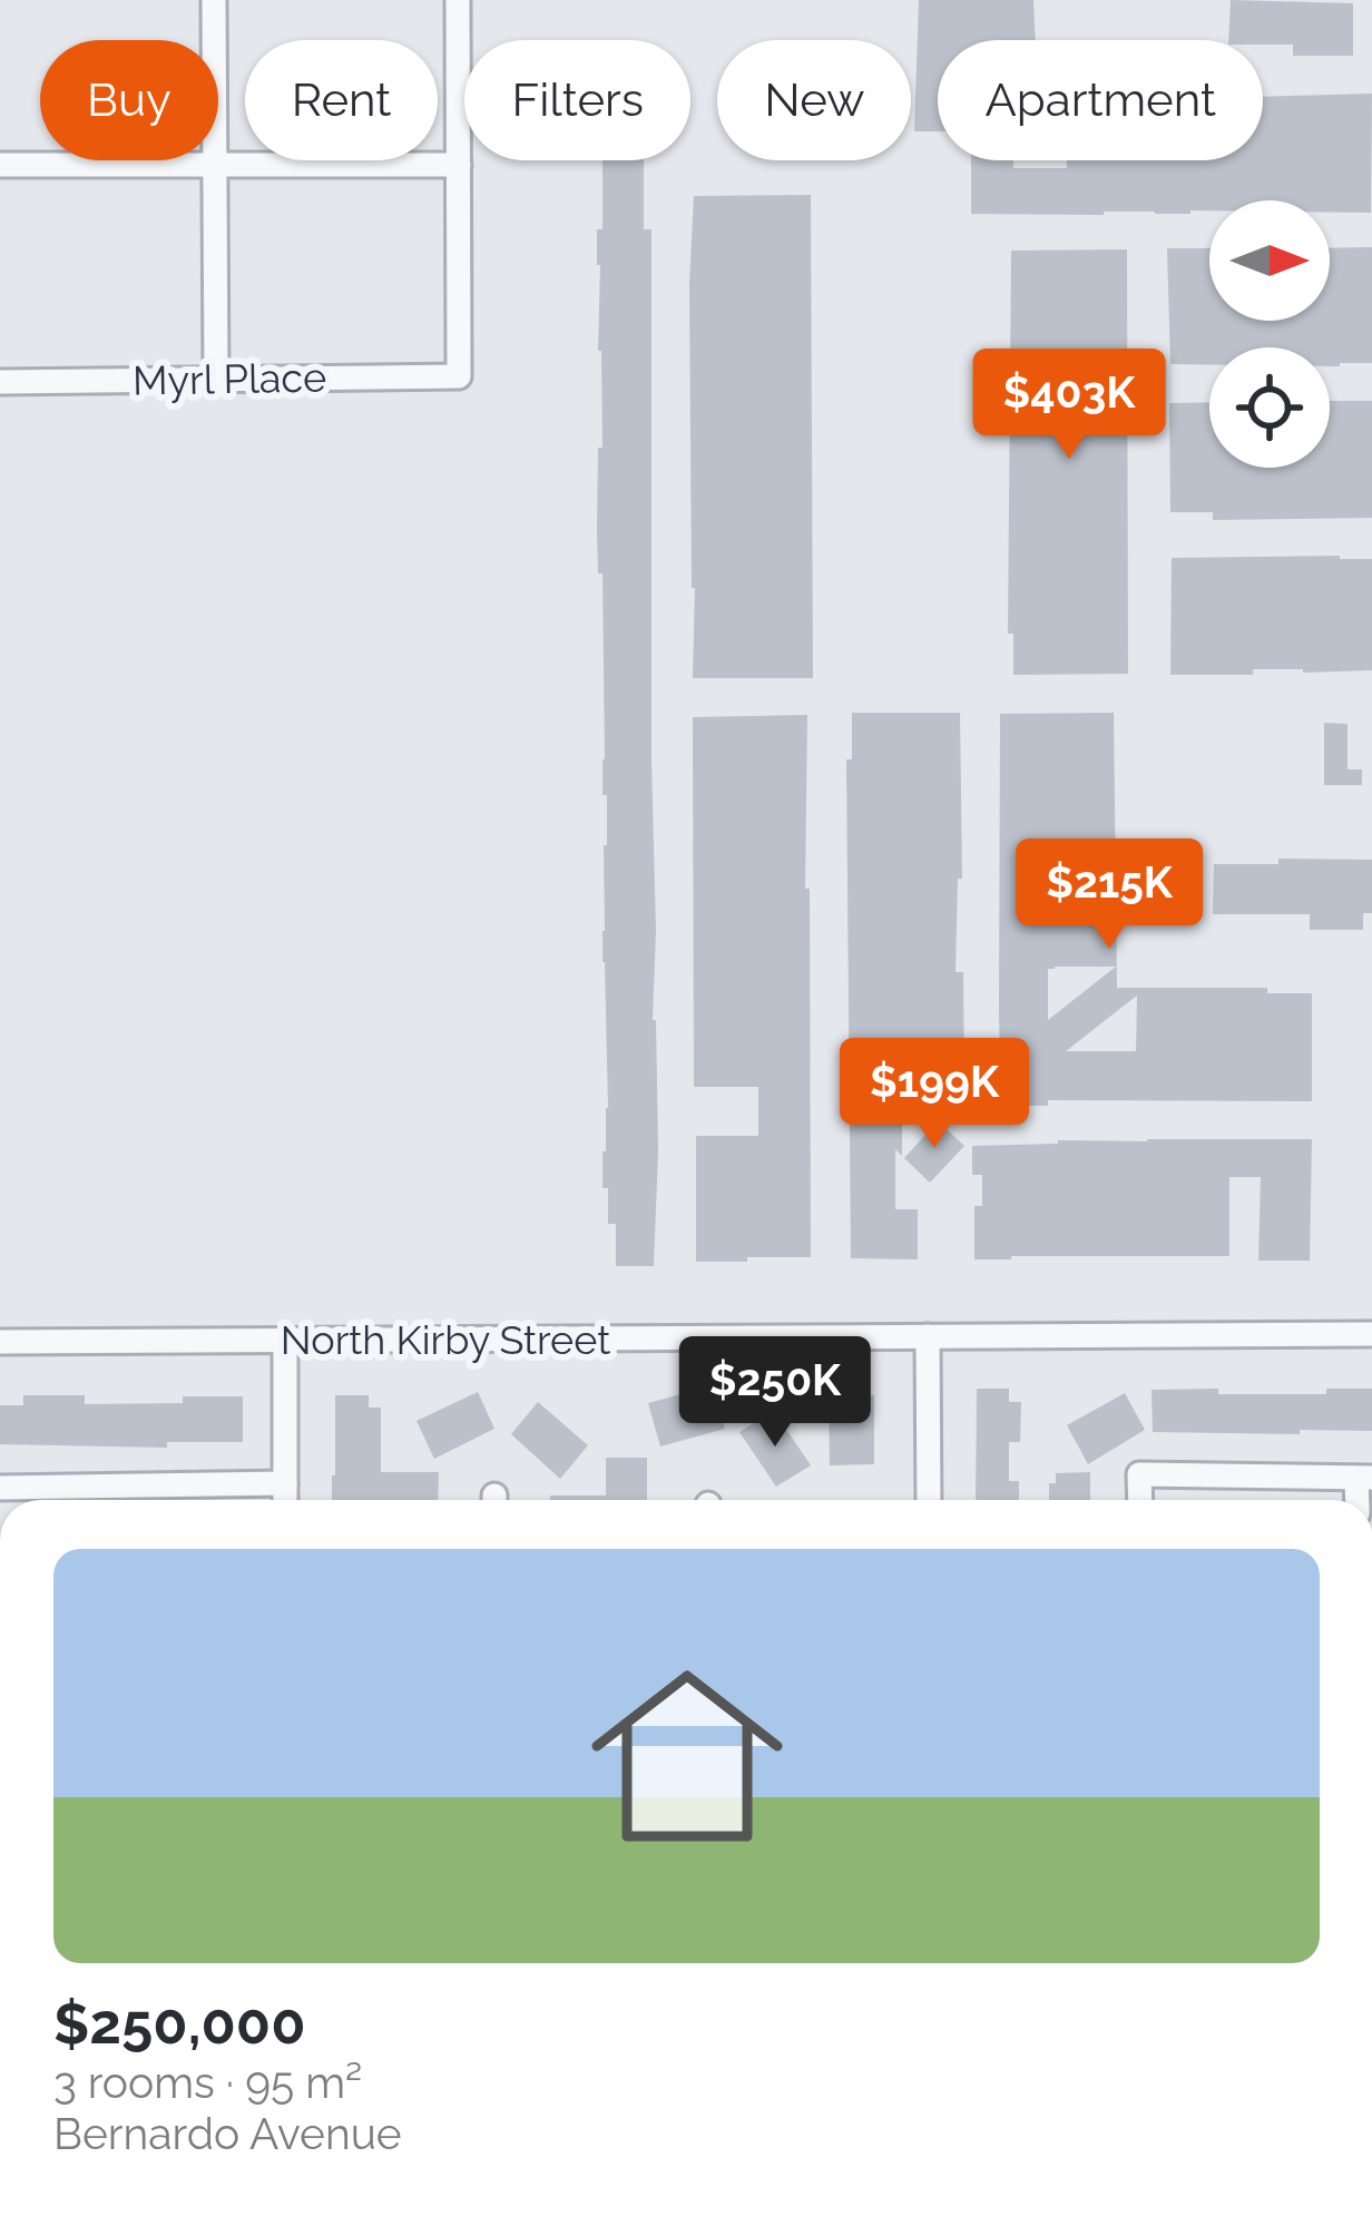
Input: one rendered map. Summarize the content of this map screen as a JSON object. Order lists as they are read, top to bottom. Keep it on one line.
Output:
{"streets":{"street":["Myrl Place","North Kirby Street"]},"north":"right","page":{"chip":["Buy","Rent","Filters","New","Apartment"],"price":["$403K","$215K","$199K","$250K"],"list":[{"name":"$250,000","note":"3 rooms · 95 m² · Bernardo Avenue"}]}}
